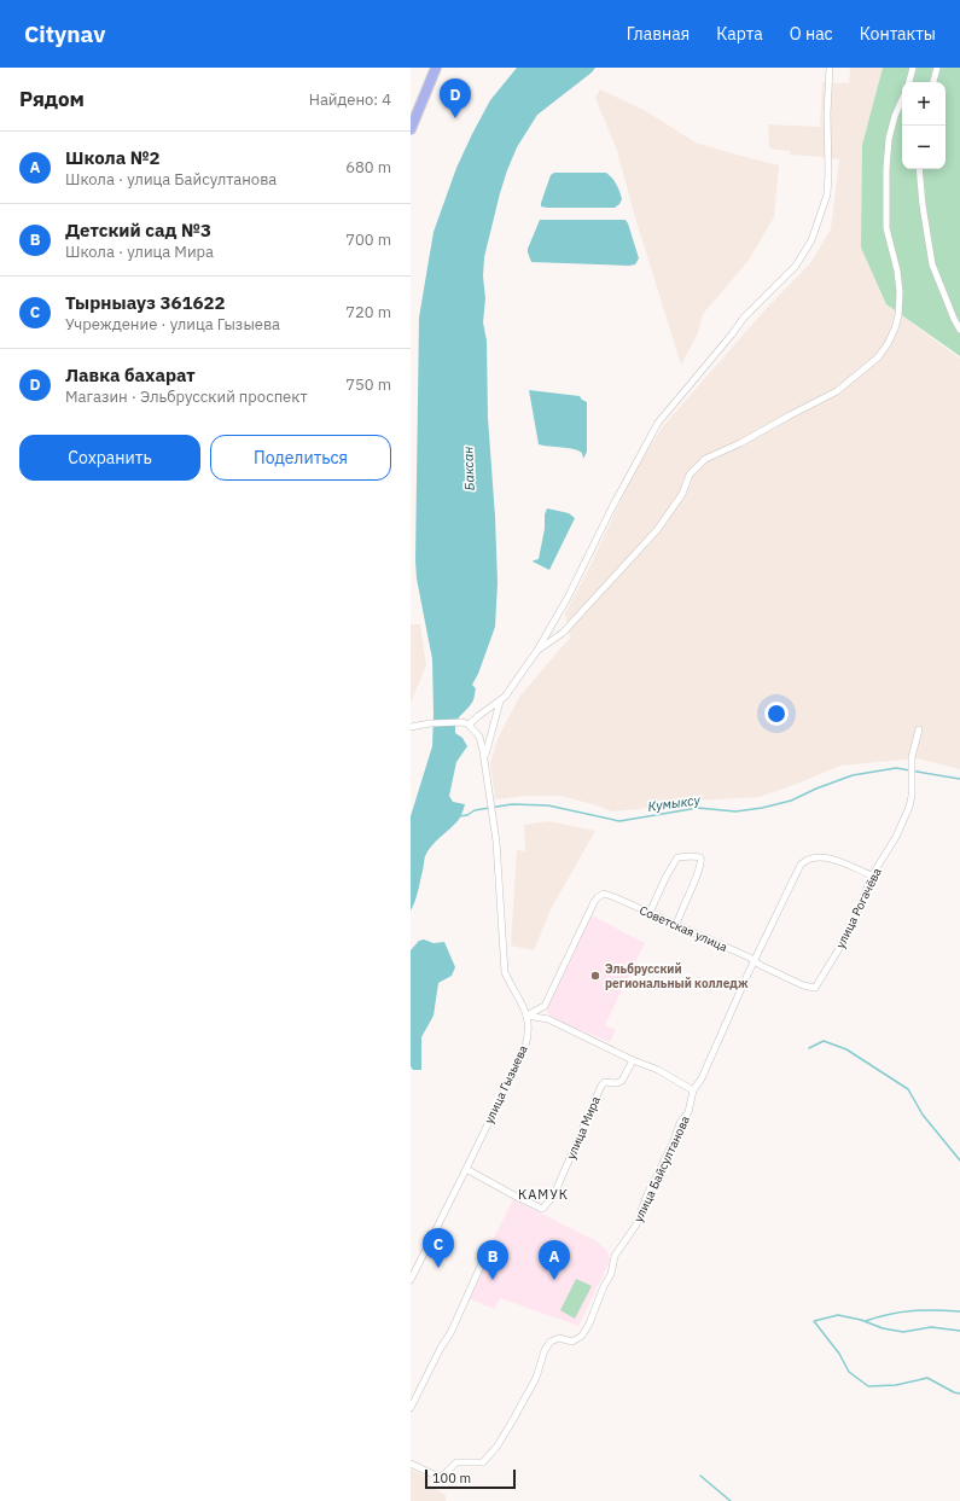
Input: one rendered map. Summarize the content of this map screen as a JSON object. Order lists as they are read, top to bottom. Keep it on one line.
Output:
{"streets":{"street":["улица Рогачёва","Советская улица","улица Гызыева","улица Мира","улица Байсултанова"]},"crossings":[["улица Рогачёва","Советская улица"],["улица Рогачёва","улица Байсултанова"],["Советская улица","улица Гызыева"],["Советская улица","улица Байсултанова"],["улица Гызыева","улица Мира"]],"districts":["КАМУК"],"water":["Баксан","Кумыксу"],"places":["Эльбрусский региональный колледж"],"scale_bar":"100 m","page":{"header":"Citynav","nav":["Главная","Карта","О нас","Контакты"],"heading":["Рядом","Найдено: 4"],"pins":["D","C","A","B"],"map_buttons":["+","−"],"list":[{"mark":"A","name":"Школа №2","note":"Школа · улица Байсултанова","value":"680 m"},{"mark":"B","name":"Детский сад №3","note":"Школа · улица Мира","value":"700 m"},{"mark":"C","name":"Тырныауз 361622","note":"Учреждение · улица Гызыева","value":"720 m"},{"mark":"D","name":"Лавка бахарат","note":"Магазин · Эльбрусский проспект","value":"750 m"}],"buttons":["Сохранить","Поделиться"],"scale":"100 m"}}
